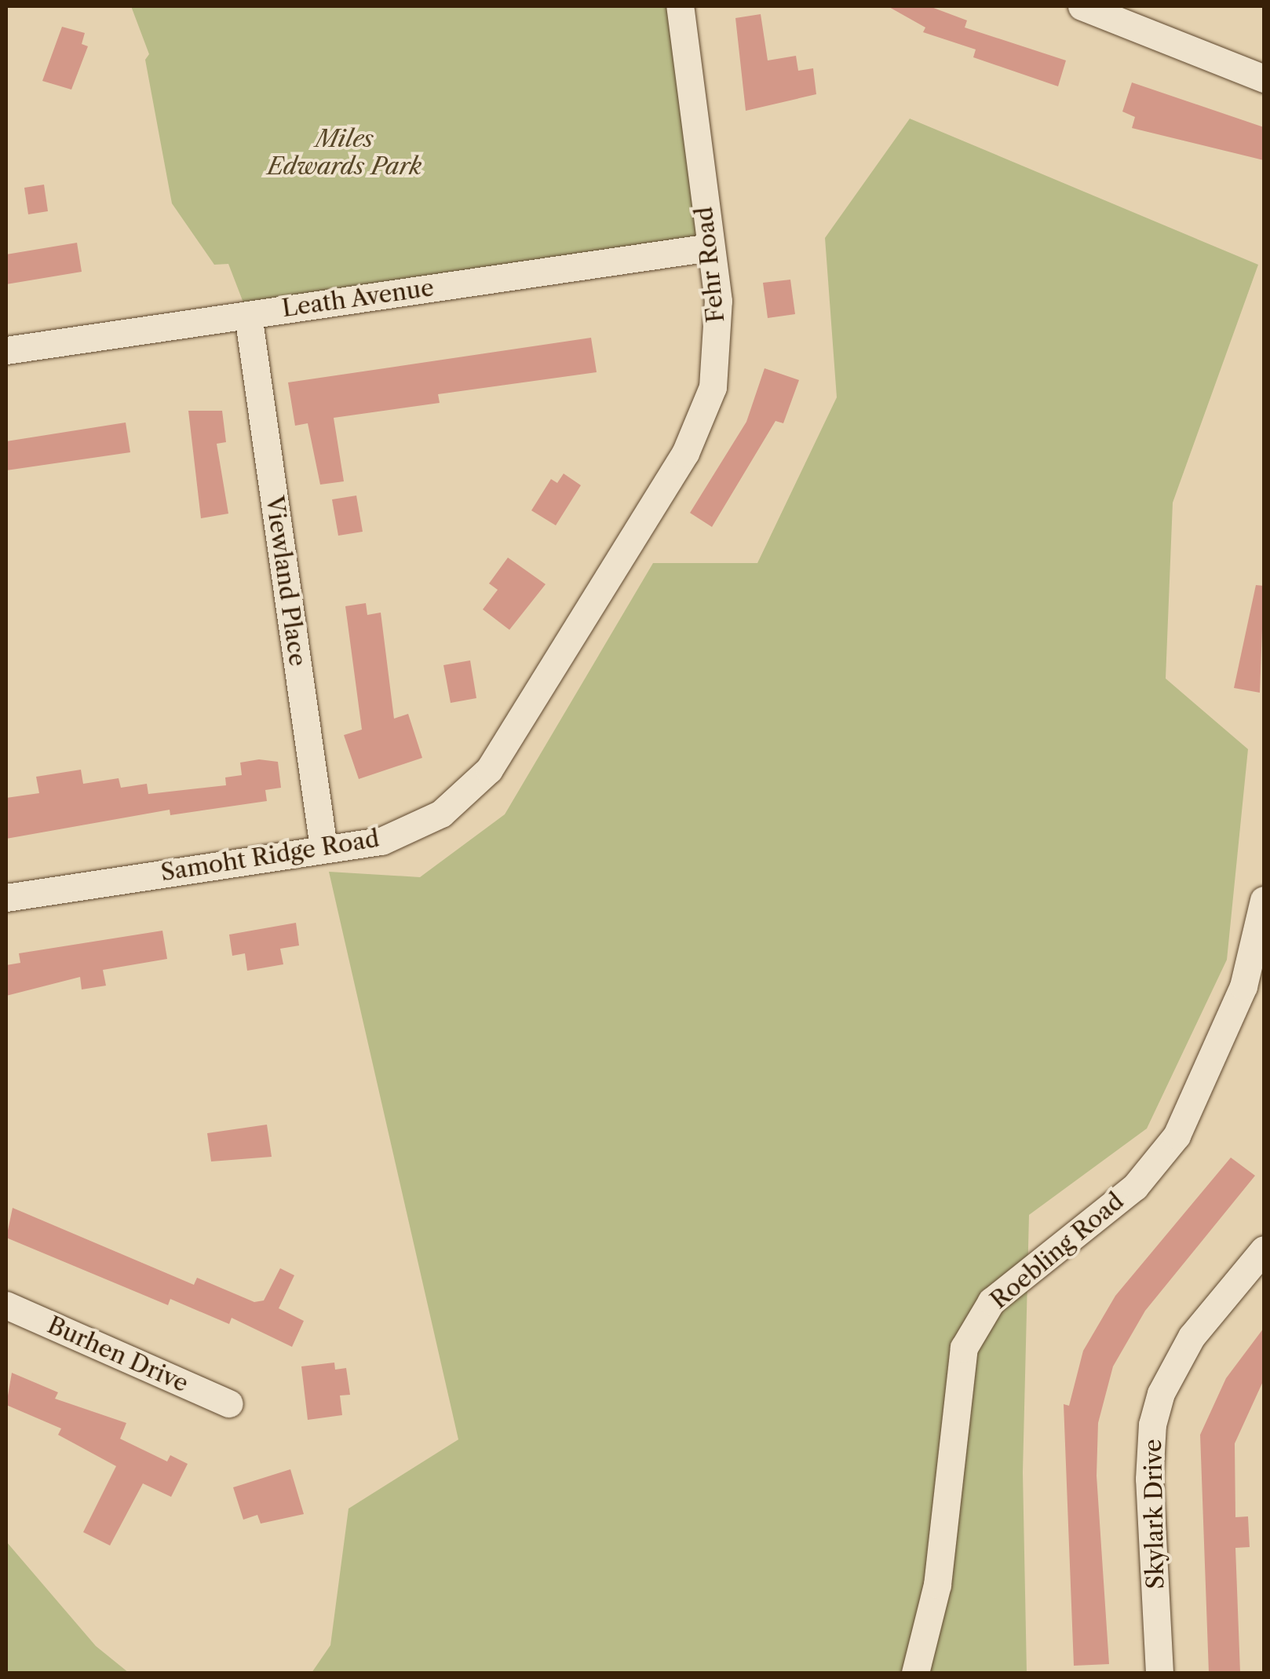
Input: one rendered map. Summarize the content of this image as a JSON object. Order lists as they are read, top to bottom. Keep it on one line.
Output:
{"streets":{"street":["Fehr Road","Leath Avenue","Viewland Place","Samoht Ridge Road","Roebling Road","Burhen Drive","Skylark Drive"]},"crossings":[["Fehr Road","Leath Avenue"],["Fehr Road","Samoht Ridge Road"],["Leath Avenue","Viewland Place"],["Viewland Place","Samoht Ridge Road"]],"parks":["Miles Edwards Park"]}
